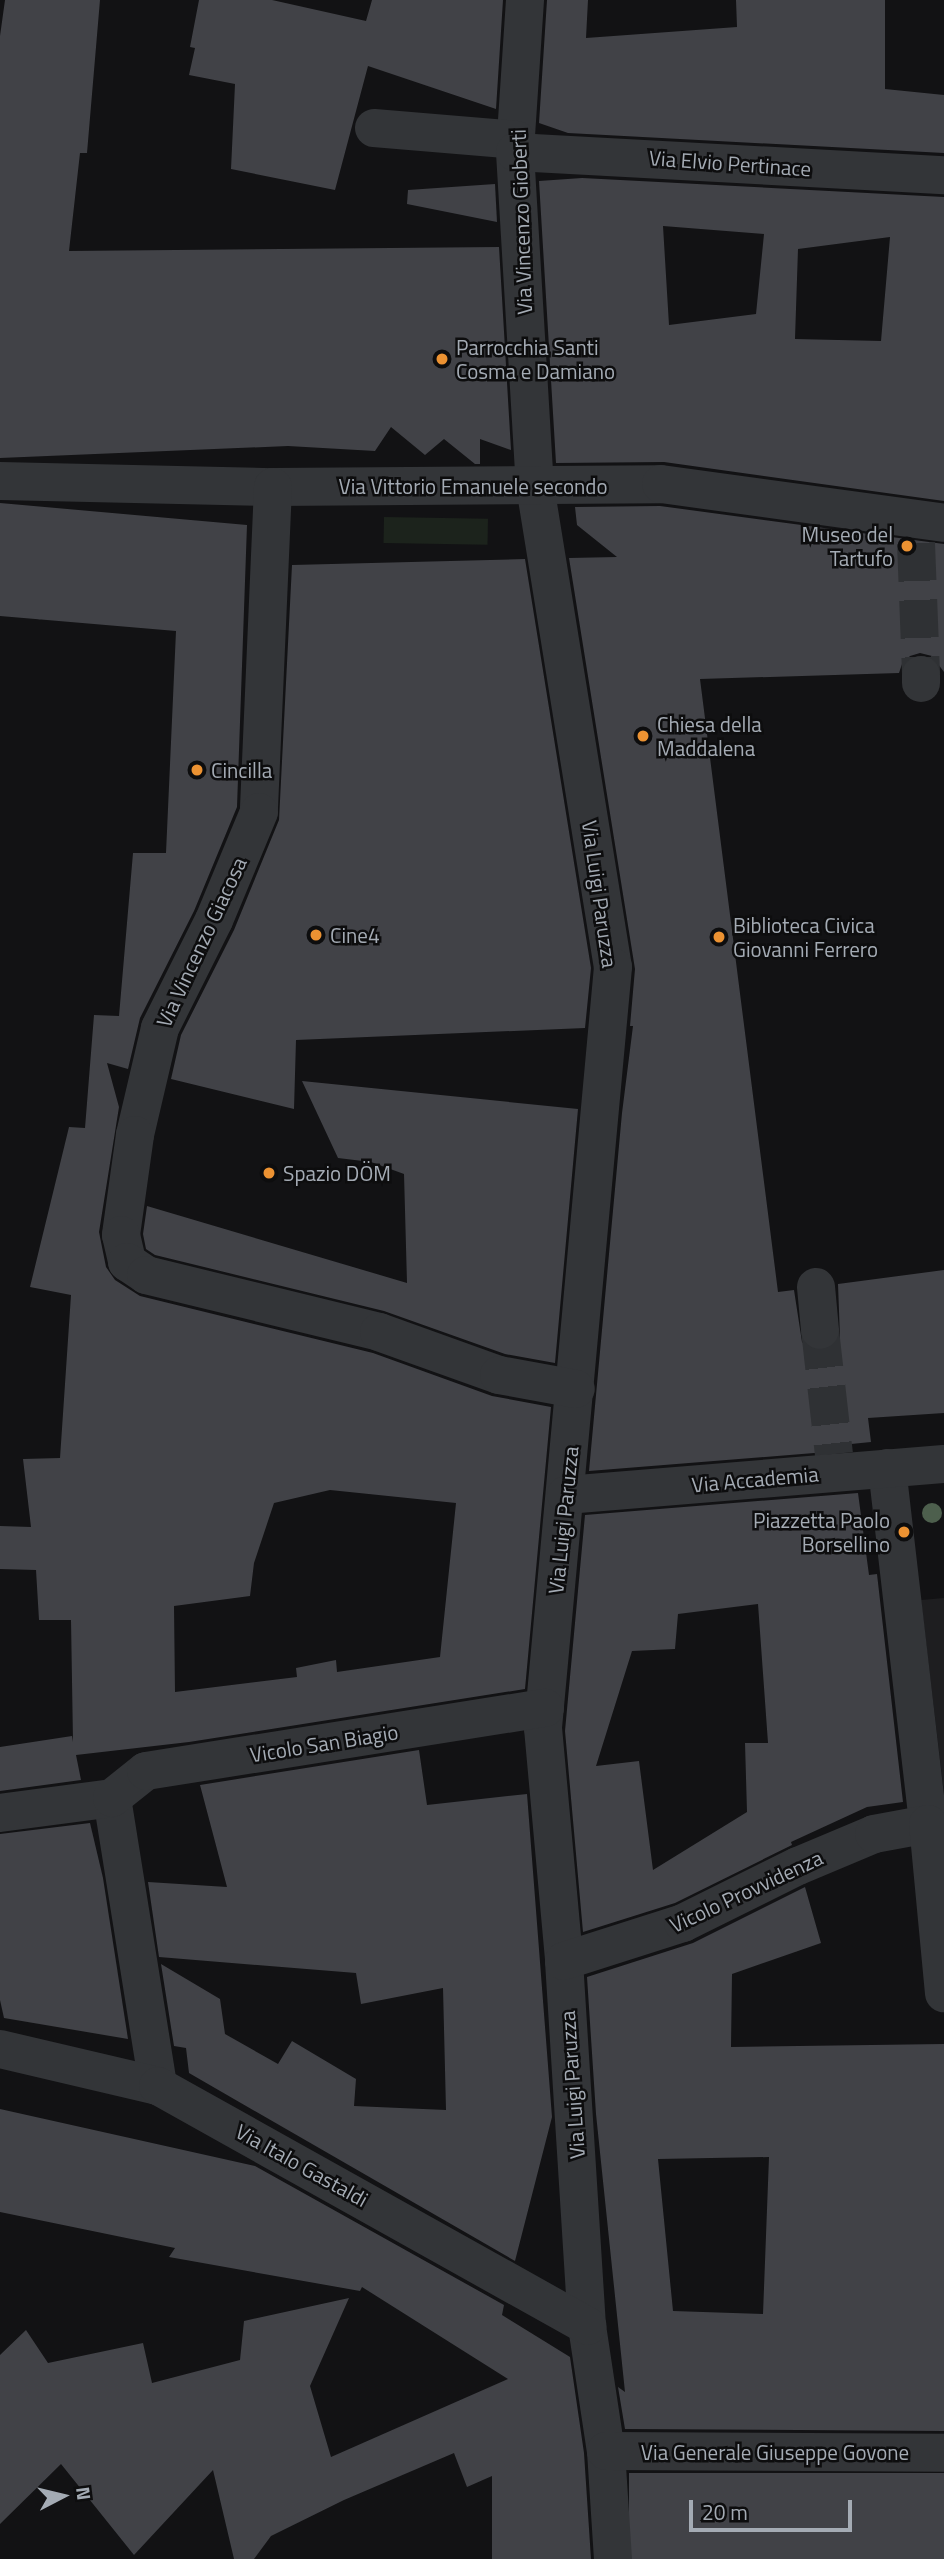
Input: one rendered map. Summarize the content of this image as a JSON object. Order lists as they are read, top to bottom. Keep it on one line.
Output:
{"streets":{"street":["Via Elvio Pertinace","Via Vincenzo Gioberti","Via Vittorio Emanuele secondo","Via Luigi Paruzza","Via Vincenzo Giacosa","Via Accademia","Vicolo San Biagio","Vicolo Provvidenza","Via Italo Gastaldi","Via Generale Giuseppe Govone"]},"crossings":[["Via Elvio Pertinace","Via Vincenzo Gioberti"],["Via Vincenzo Gioberti","Via Vittorio Emanuele secondo"],["Via Vincenzo Gioberti","Via Luigi Paruzza"],["Via Vittorio Emanuele secondo","Via Luigi Paruzza"],["Via Vittorio Emanuele secondo","Via Vincenzo Giacosa"],["Via Luigi Paruzza","Via Vincenzo Giacosa"],["Via Luigi Paruzza","Via Accademia"],["Via Luigi Paruzza","Vicolo San Biagio"],["Via Luigi Paruzza","Vicolo Provvidenza"],["Via Luigi Paruzza","Via Italo Gastaldi"],["Via Luigi Paruzza","Via Generale Giuseppe Govone"]],"places":["Parrocchia Santi Cosma e Damiano","Museo del Tartufo","Chiesa della Maddalena","Cincilla","Cine4","Biblioteca Civica Giovanni Ferrero","Spazio DÖM","Piazzetta Paolo Borsellino"],"scale_bar":"20 m","north":"right"}
